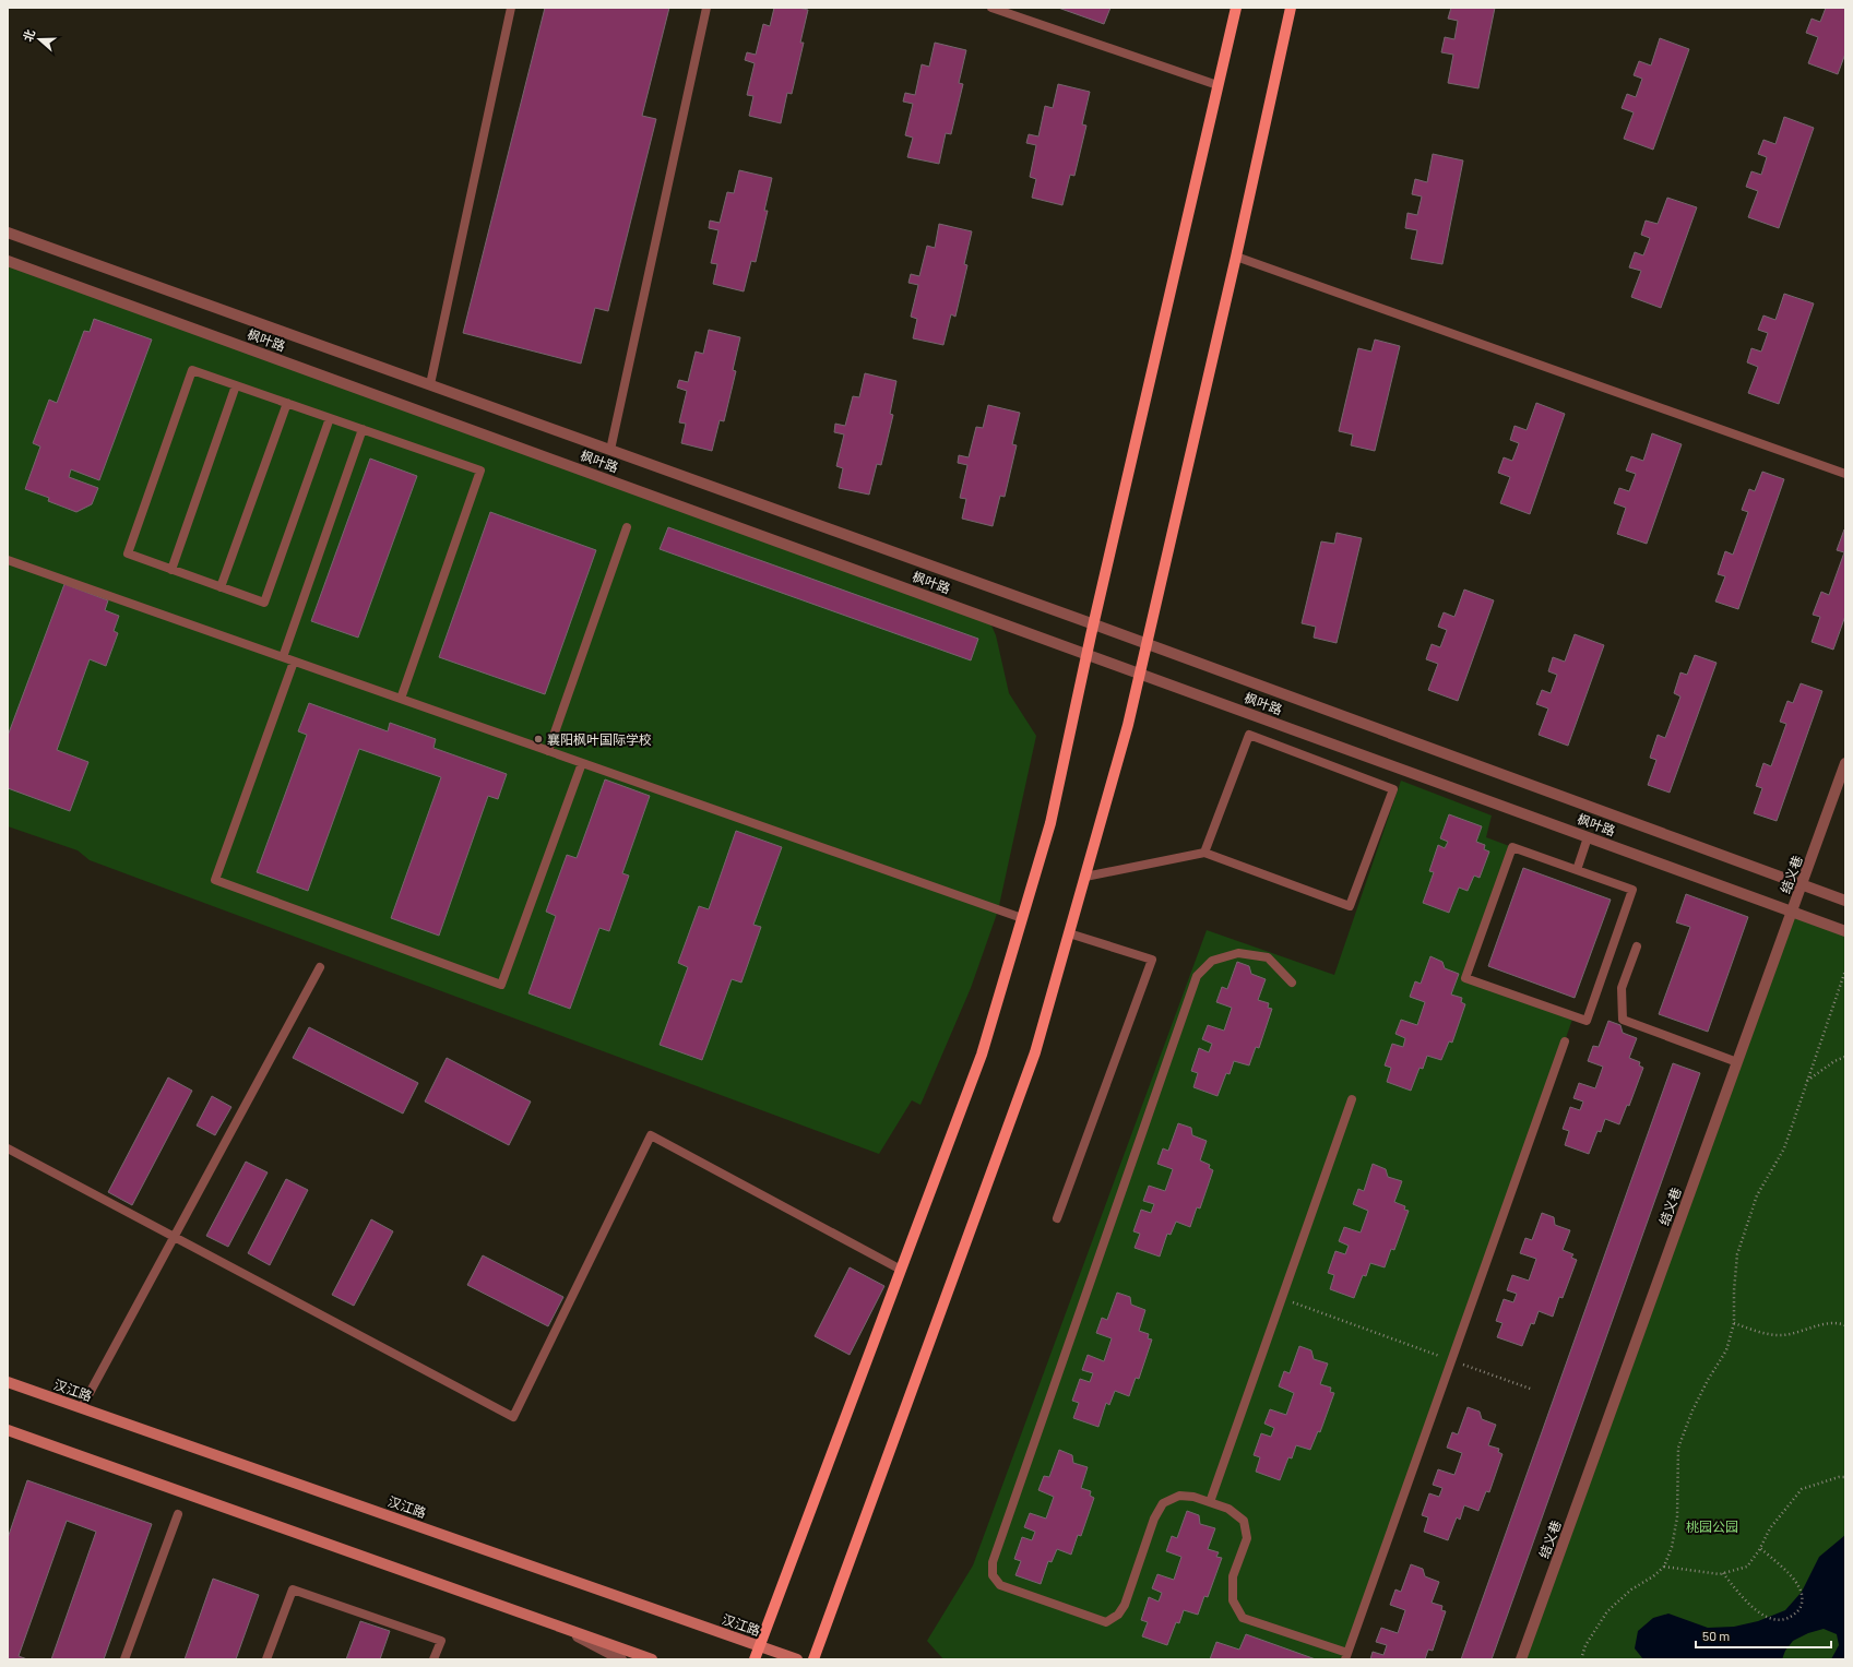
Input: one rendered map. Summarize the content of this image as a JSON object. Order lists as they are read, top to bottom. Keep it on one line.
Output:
{"streets":{"main road":["汉江路"],"street":["枫叶路","结义巷"]},"crossings":[["枫叶路","结义巷"]],"parks":["桃园公园"],"places":["襄阳枫叶国际学校"],"scale_bar":"50 m","north":"left"}
